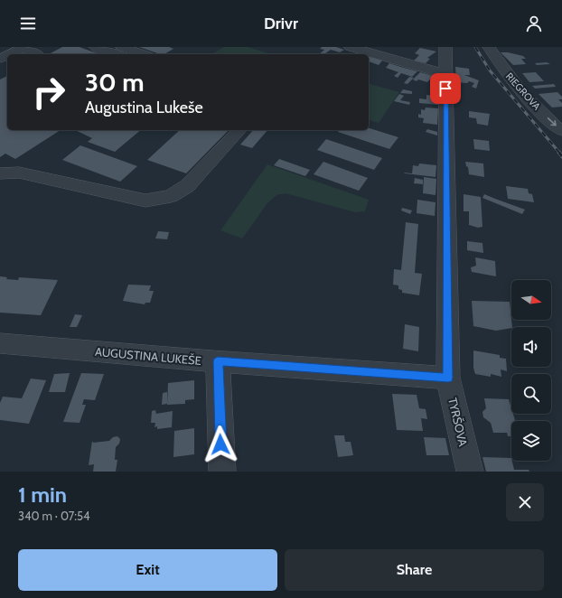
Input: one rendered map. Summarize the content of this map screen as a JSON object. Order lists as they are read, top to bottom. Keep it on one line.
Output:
{"streets":{"street":["RIEGROVA","AUGUSTINA LUKEŠE","TYRŠOVA"]},"crossings":[["AUGUSTINA LUKEŠE","TYRŠOVA"]],"one_way":["RIEGROVA"],"north":"right","page":{"header":"Drivr","turn":["30 m","Augustina Lukeše"],"heading":["1 min","340 m · 07:54"],"buttons":["Exit","Share"]}}
